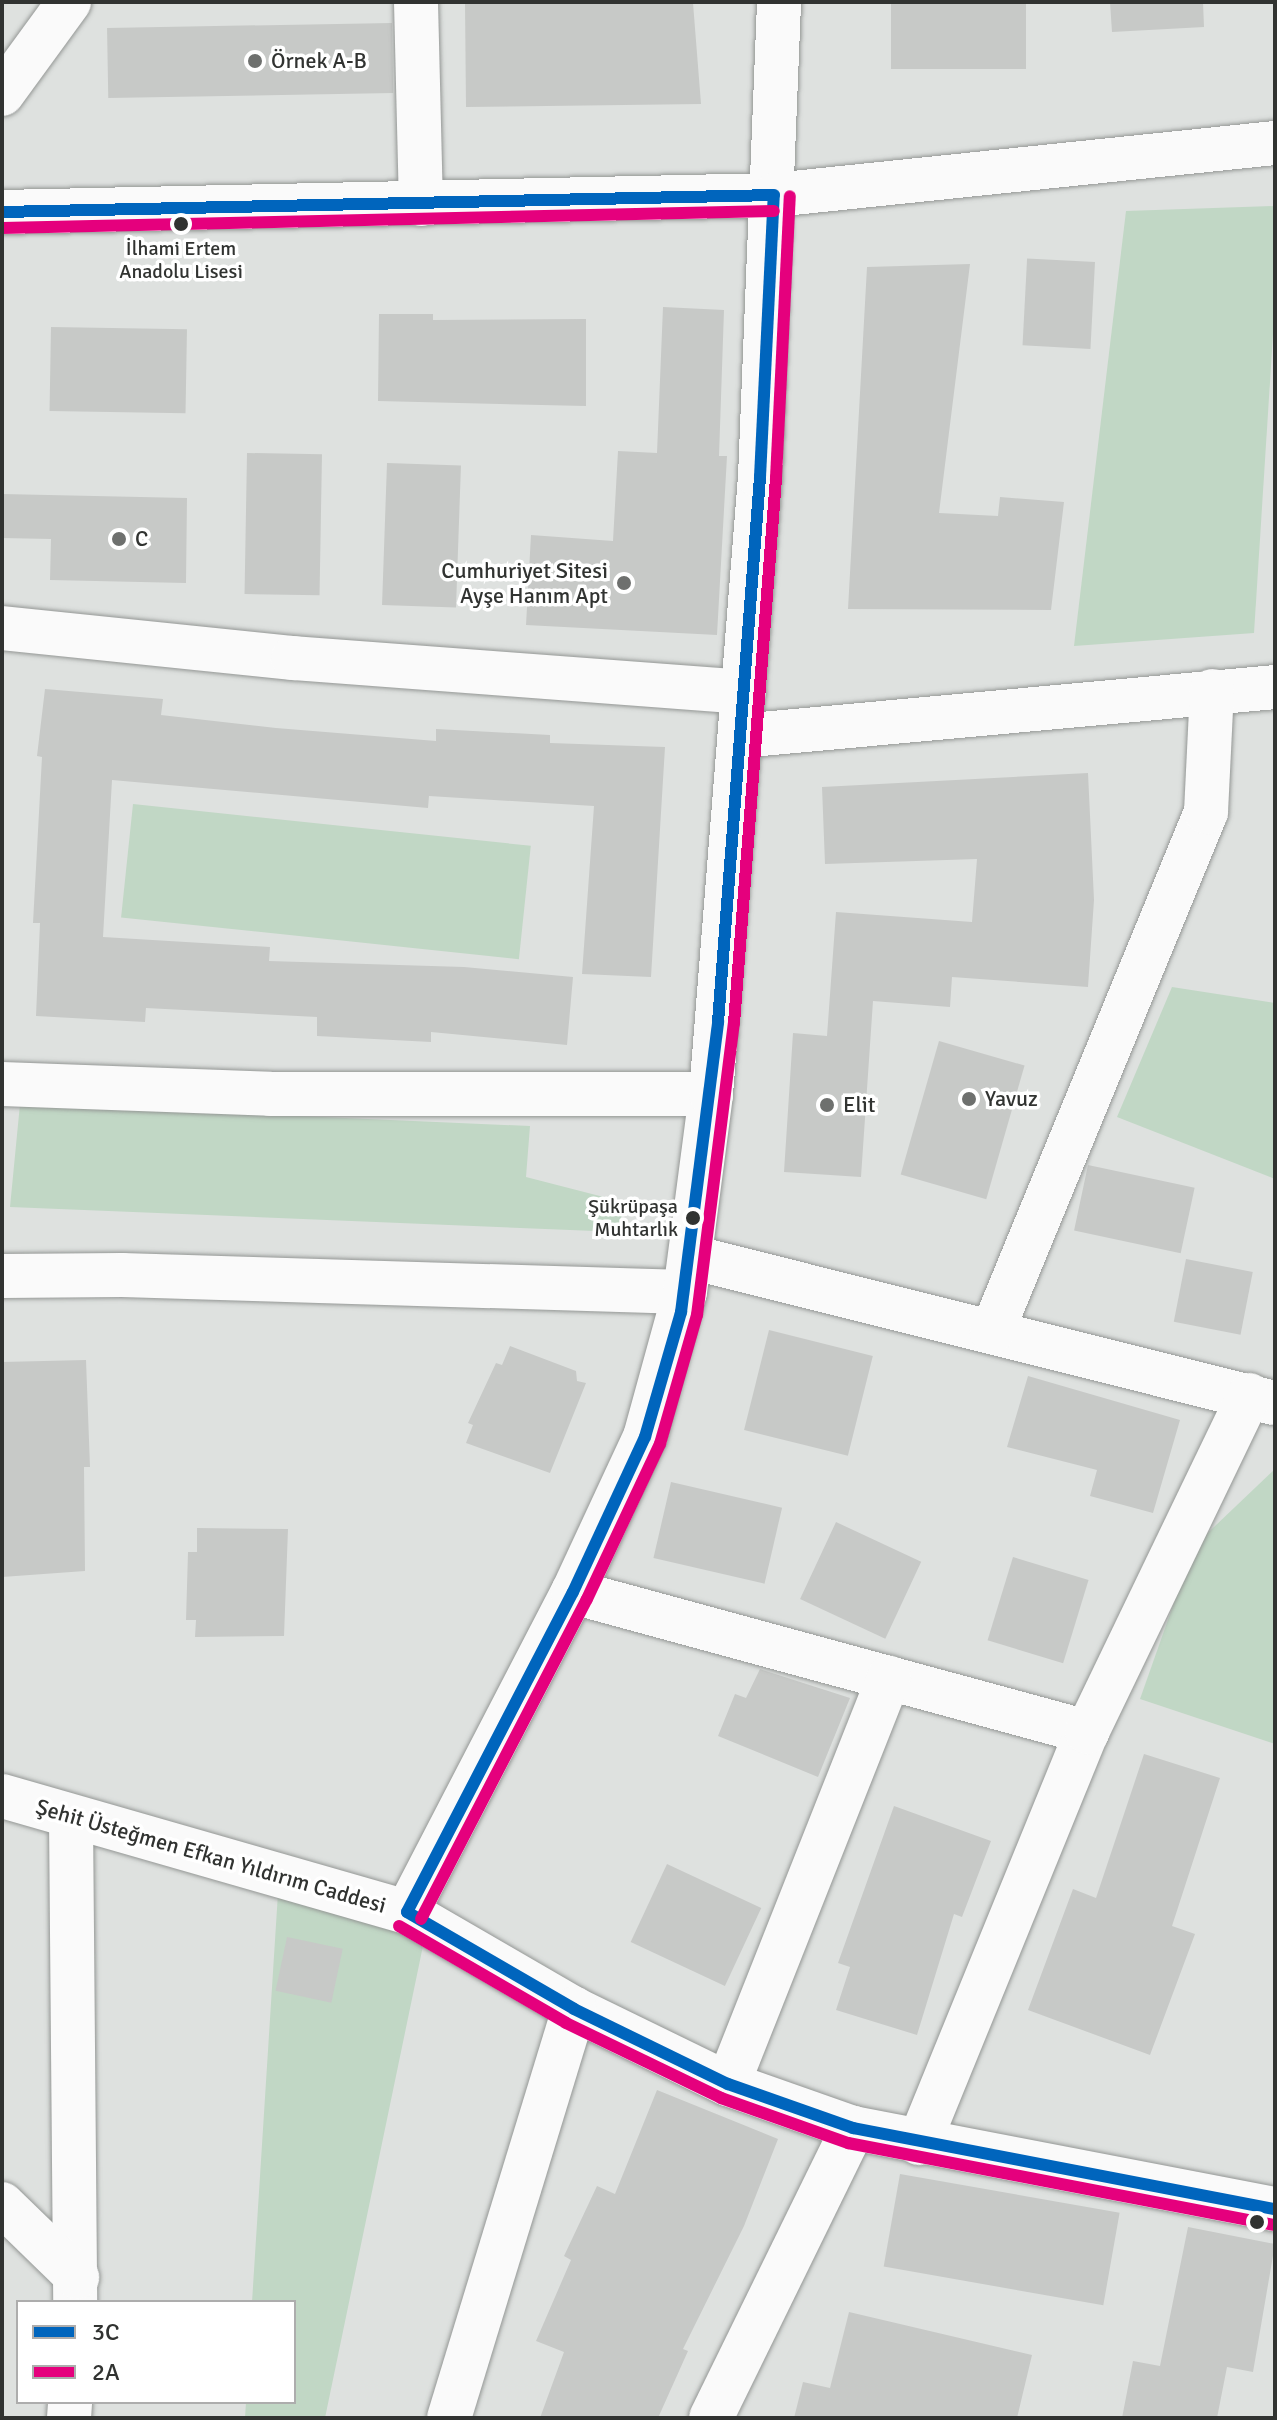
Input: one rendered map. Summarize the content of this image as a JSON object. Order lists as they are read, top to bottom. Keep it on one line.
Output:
{"streets":{"street":["Şehit Üsteğmen Efkan Yıldırım Caddesi"]},"places":["Örnek A-B","İlhami Ertem Anadolu Lisesi","C","Cumhuriyet Sitesi Ayşe Hanım Apt","Yavuz","Elit","Şükrüpaşa Muhtarlık"],"lines":["transit line 3C","transit line 2A"],"legend":["3C","2A"]}
